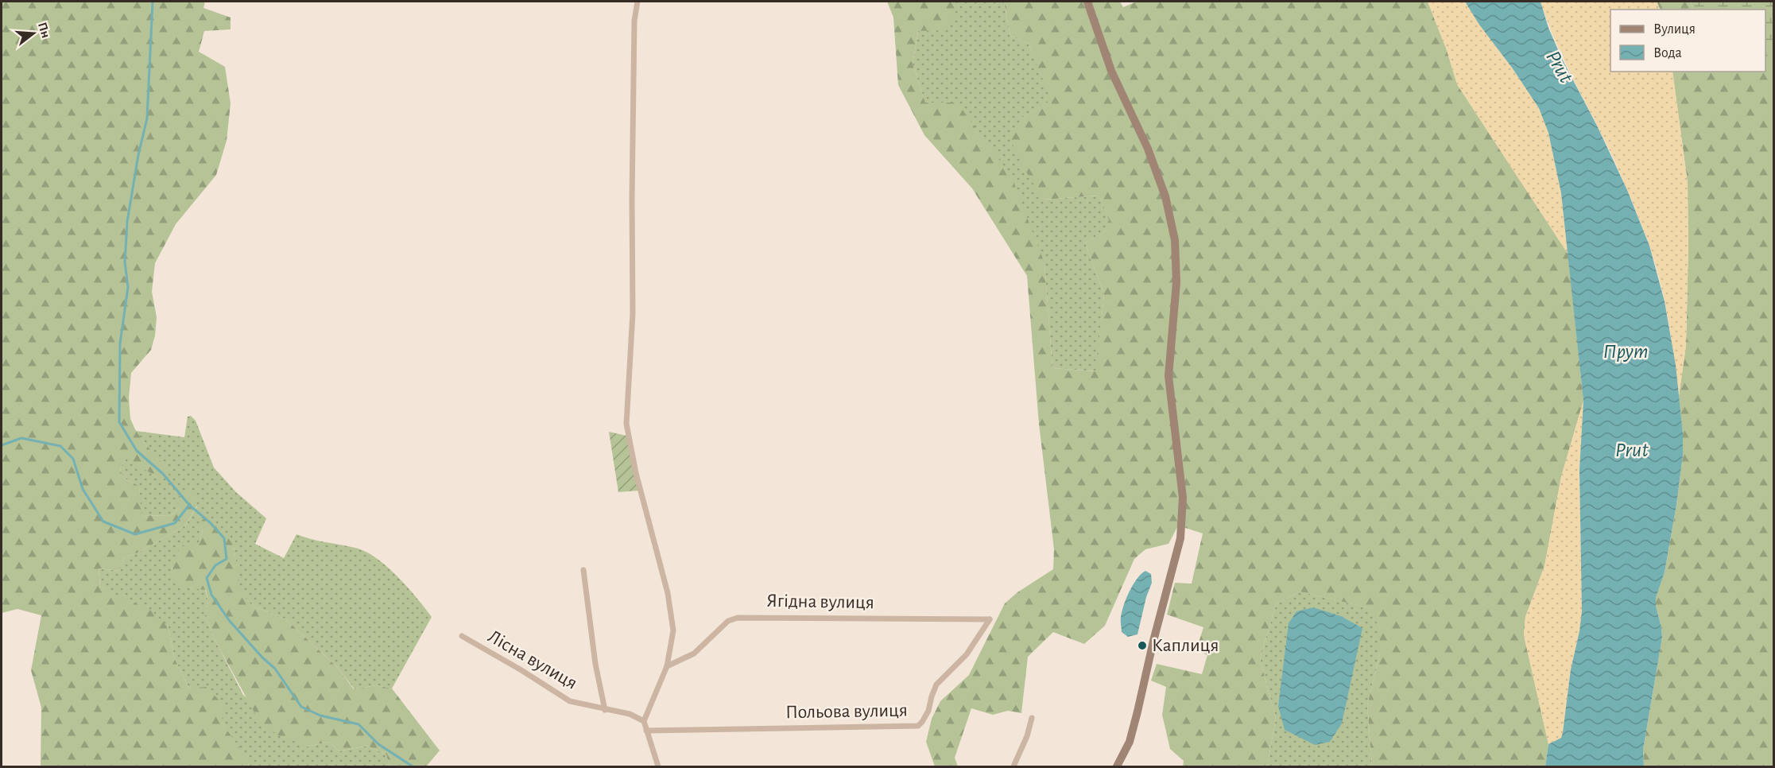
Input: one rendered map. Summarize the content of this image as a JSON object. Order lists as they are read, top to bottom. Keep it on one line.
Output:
{"streets":{"street":["Ягідна вулиця","Лісна вулиця","Польова вулиця"]},"crossings":[["Ягідна вулиця","Польова вулиця"]],"water":["Prut","Прут"],"places":["Каплиця"],"legend":["Вулиця","Вода"],"north":"right"}
